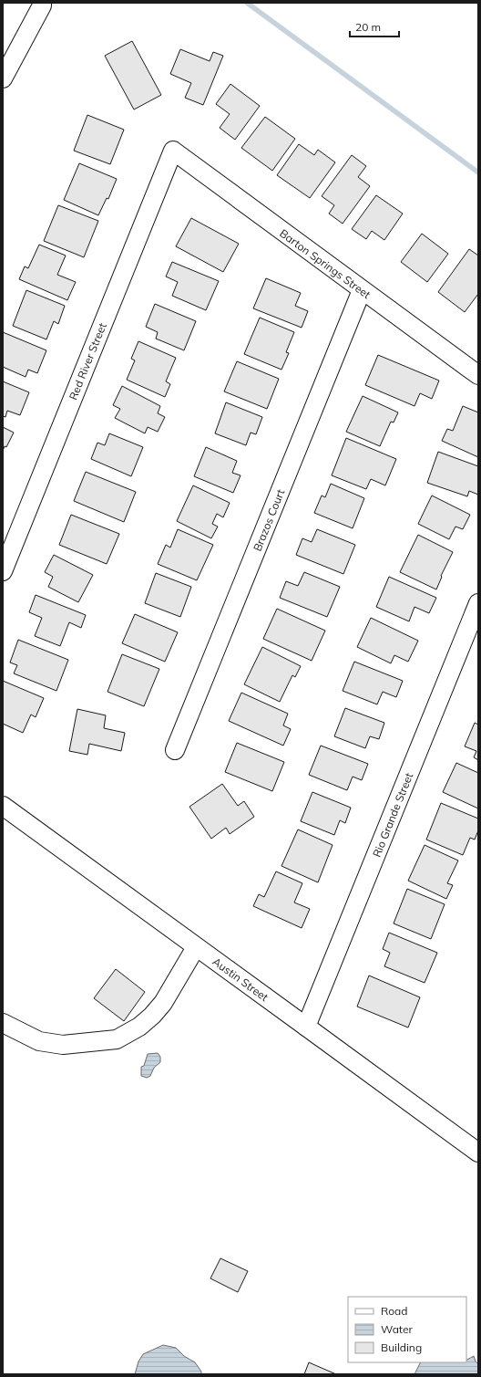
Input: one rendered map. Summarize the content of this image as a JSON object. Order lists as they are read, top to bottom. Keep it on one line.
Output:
{"streets":{"street":["Barton Springs Street","Red River Street","Brazos Court","Rio Grande Street","Austin Street"]},"crossings":[["Barton Springs Street","Red River Street"],["Barton Springs Street","Brazos Court"],["Rio Grande Street","Austin Street"]],"legend":["Road","Water","Building"],"scale_bar":"20 m"}
